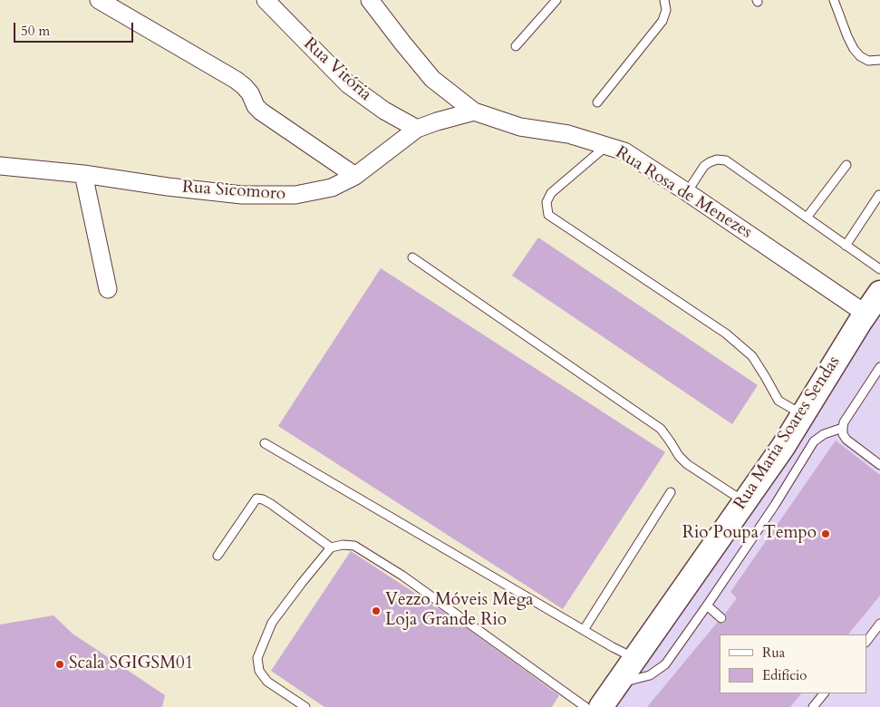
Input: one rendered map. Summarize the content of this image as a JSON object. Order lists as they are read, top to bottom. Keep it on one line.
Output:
{"streets":{"main road":["Rua Maria Soares Sendas"],"street":["Rua Vitória","Rua Sicomoro","Rua Rosa de Menezes"]},"crossings":[["Rua Vitória","Rua Sicomoro"],["Rua Sicomoro","Rua Rosa de Menezes"],["Rua Rosa de Menezes","Rua Maria Soares Sendas"]],"places":["Rio Poupa Tempo","Vezzo Móveis Mega Loja Grande Rio","Scala SGIGSM01"],"legend":["Rua","Edifício"],"scale_bar":"50 m"}
